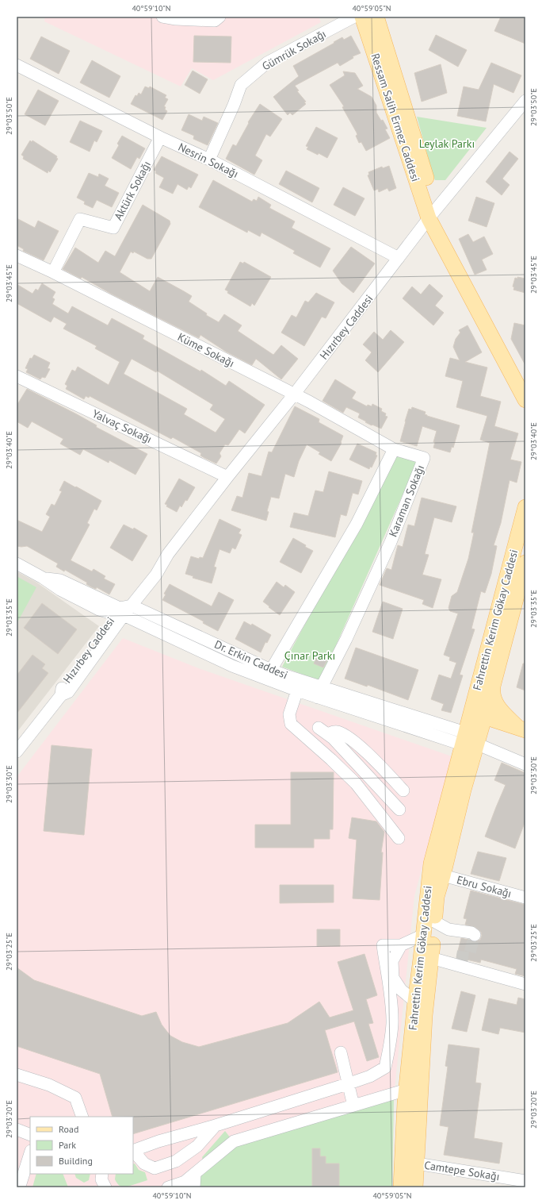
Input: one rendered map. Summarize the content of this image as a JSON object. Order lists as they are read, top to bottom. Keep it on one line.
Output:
{"streets":{"main road":["Ressam Salih Ermez Caddesi","Fahrettin Kerim Gökay Caddesi"],"street":["Gümrük Sokağı","Nesrin Sokağı","Aktürk Sokağı","Hızırbey Caddesi","Küme Sokağı","Yalvaç Sokağı","Karaman Sokağı","Dr. Erkin Caddesi","Ebru Sokağı","Camtepe Sokağı"]},"crossings":[["Gümrük Sokağı","Nesrin Sokağı"],["Ressam Salih Ermez Caddesi","Hızırbey Caddesi"],["Nesrin Sokağı","Aktürk Sokağı"],["Nesrin Sokağı","Hızırbey Caddesi"],["Aktürk Sokağı","Küme Sokağı"],["Hızırbey Caddesi","Küme Sokağı"],["Hızırbey Caddesi","Yalvaç Sokağı"],["Hızırbey Caddesi","Dr. Erkin Caddesi"],["Küme Sokağı","Karaman Sokağı"],["Karaman Sokağı","Dr. Erkin Caddesi"],["Fahrettin Kerim Gökay Caddesi","Dr. Erkin Caddesi"],["Fahrettin Kerim Gökay Caddesi","Ebru Sokağı"],["Fahrettin Kerim Gökay Caddesi","Camtepe Sokağı"]],"parks":["Leylak Parkı","Çınar Parkı"],"legend":["Road","Park","Building"],"coordinates":["40°59'10\"N","40°59'05\"N","29°03'50\"E","29°03'45\"E","29°03'40\"E","29°03'35\"E","29°03'30\"E","29°03'25\"E","29°03'20\"E"]}
